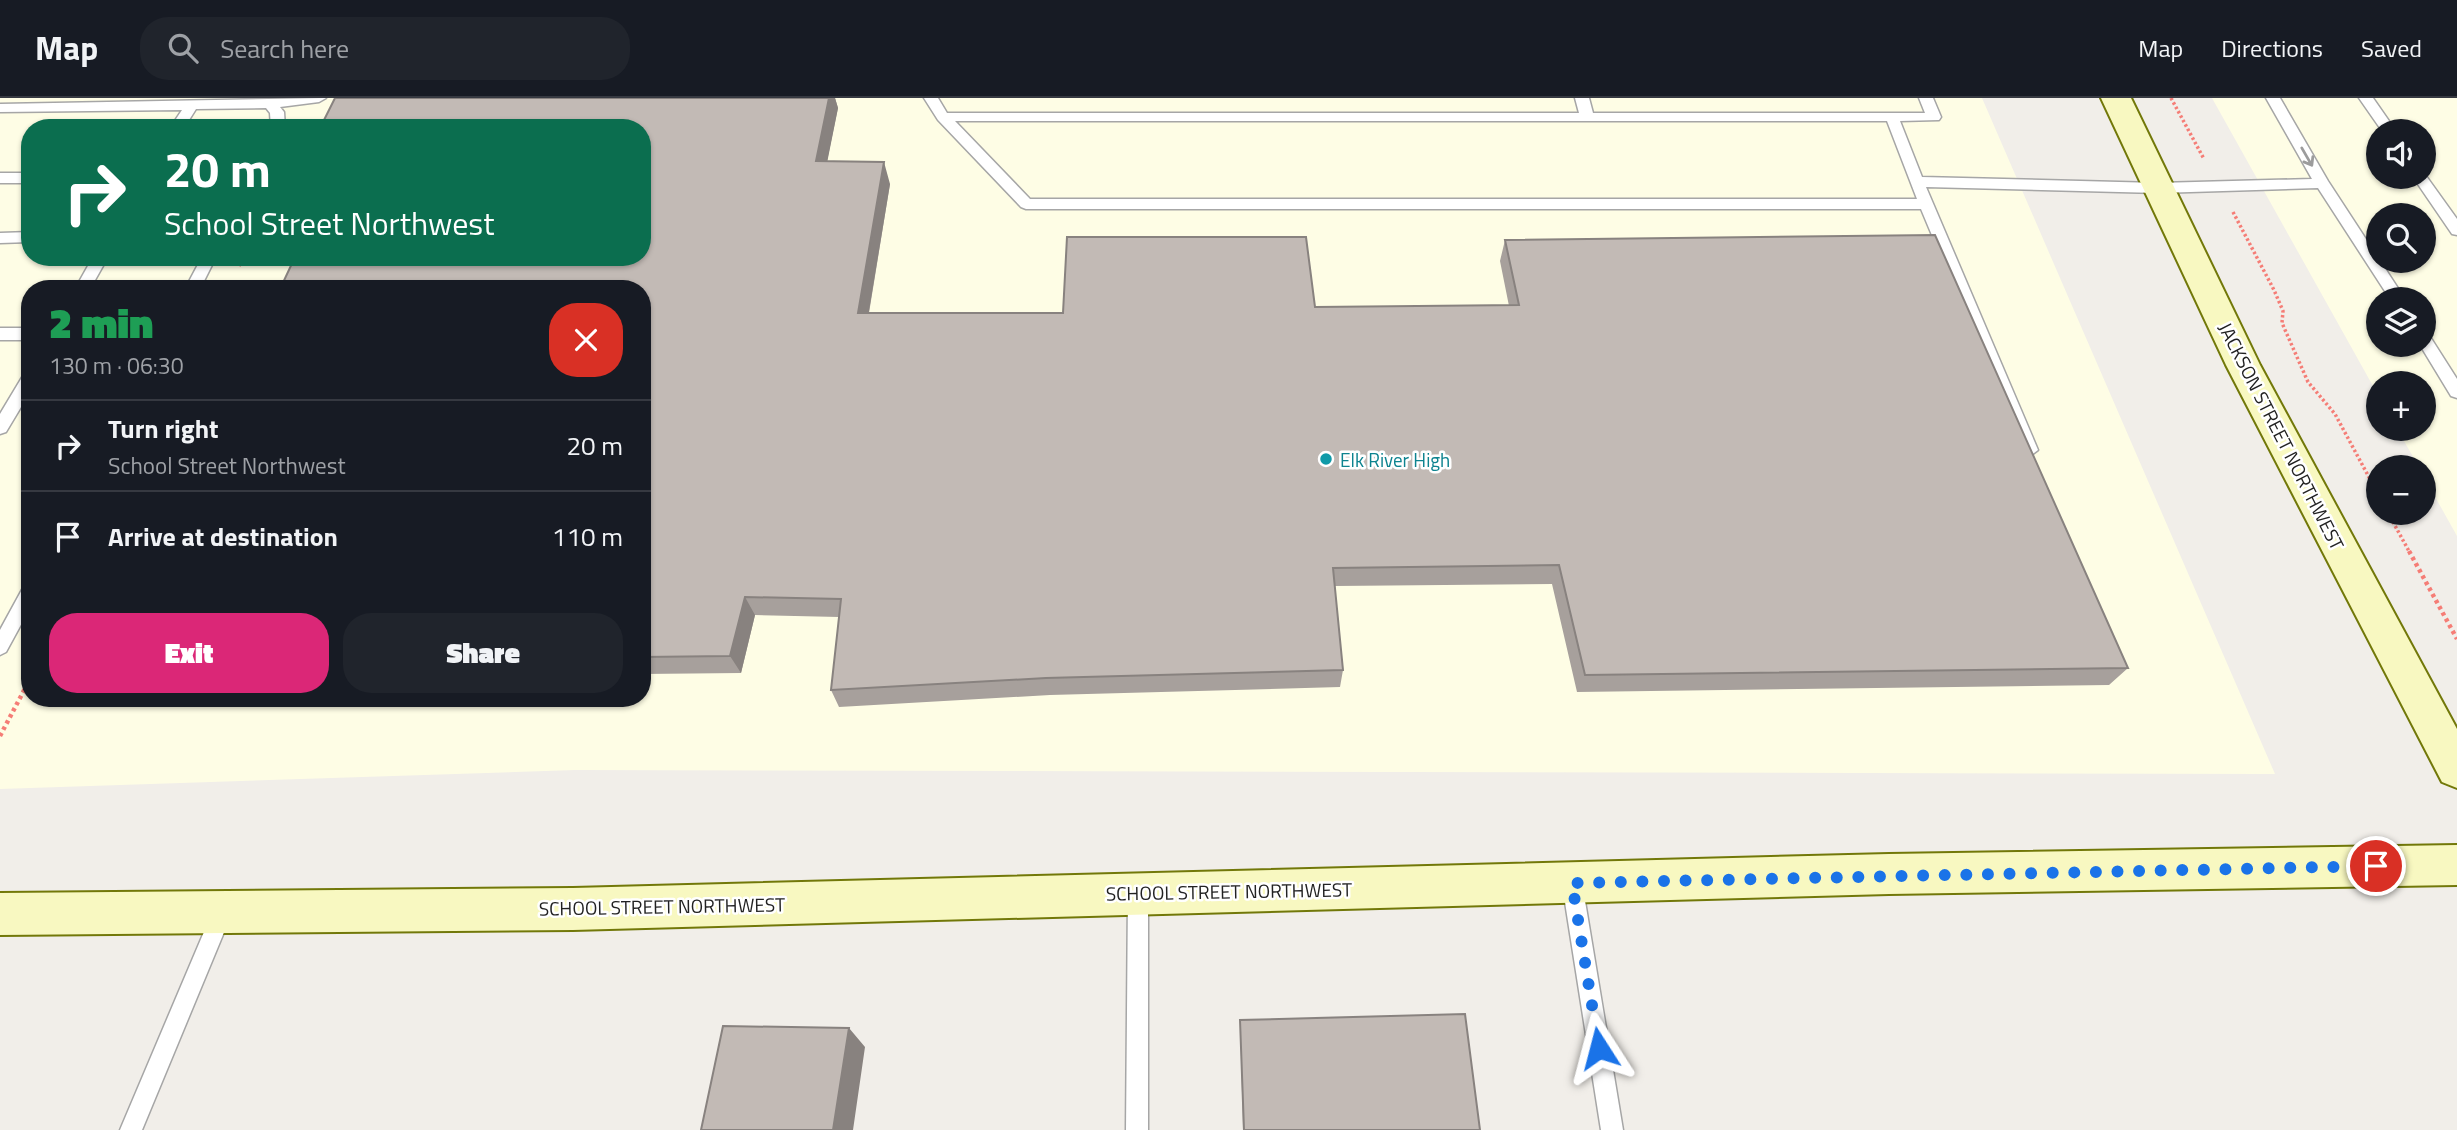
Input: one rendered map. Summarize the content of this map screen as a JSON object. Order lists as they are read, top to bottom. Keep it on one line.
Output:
{"streets":{"street":["JACKSON STREET NORTHWEST","SCHOOL STREET NORTHWEST"]},"places":["Elk River High"],"page":{"header":"Map","search":"Search here","nav":["Map","Directions","Saved"],"map_buttons":["+","−"],"turn":["20 m","School Street Northwest"],"heading":["2 min","130 m · 06:30"],"list":[{"name":"Turn right","note":"School Street Northwest","value":"20 m"},{"name":"Arrive at destination","value":"110 m"}],"buttons":["Exit","Share"]}}
